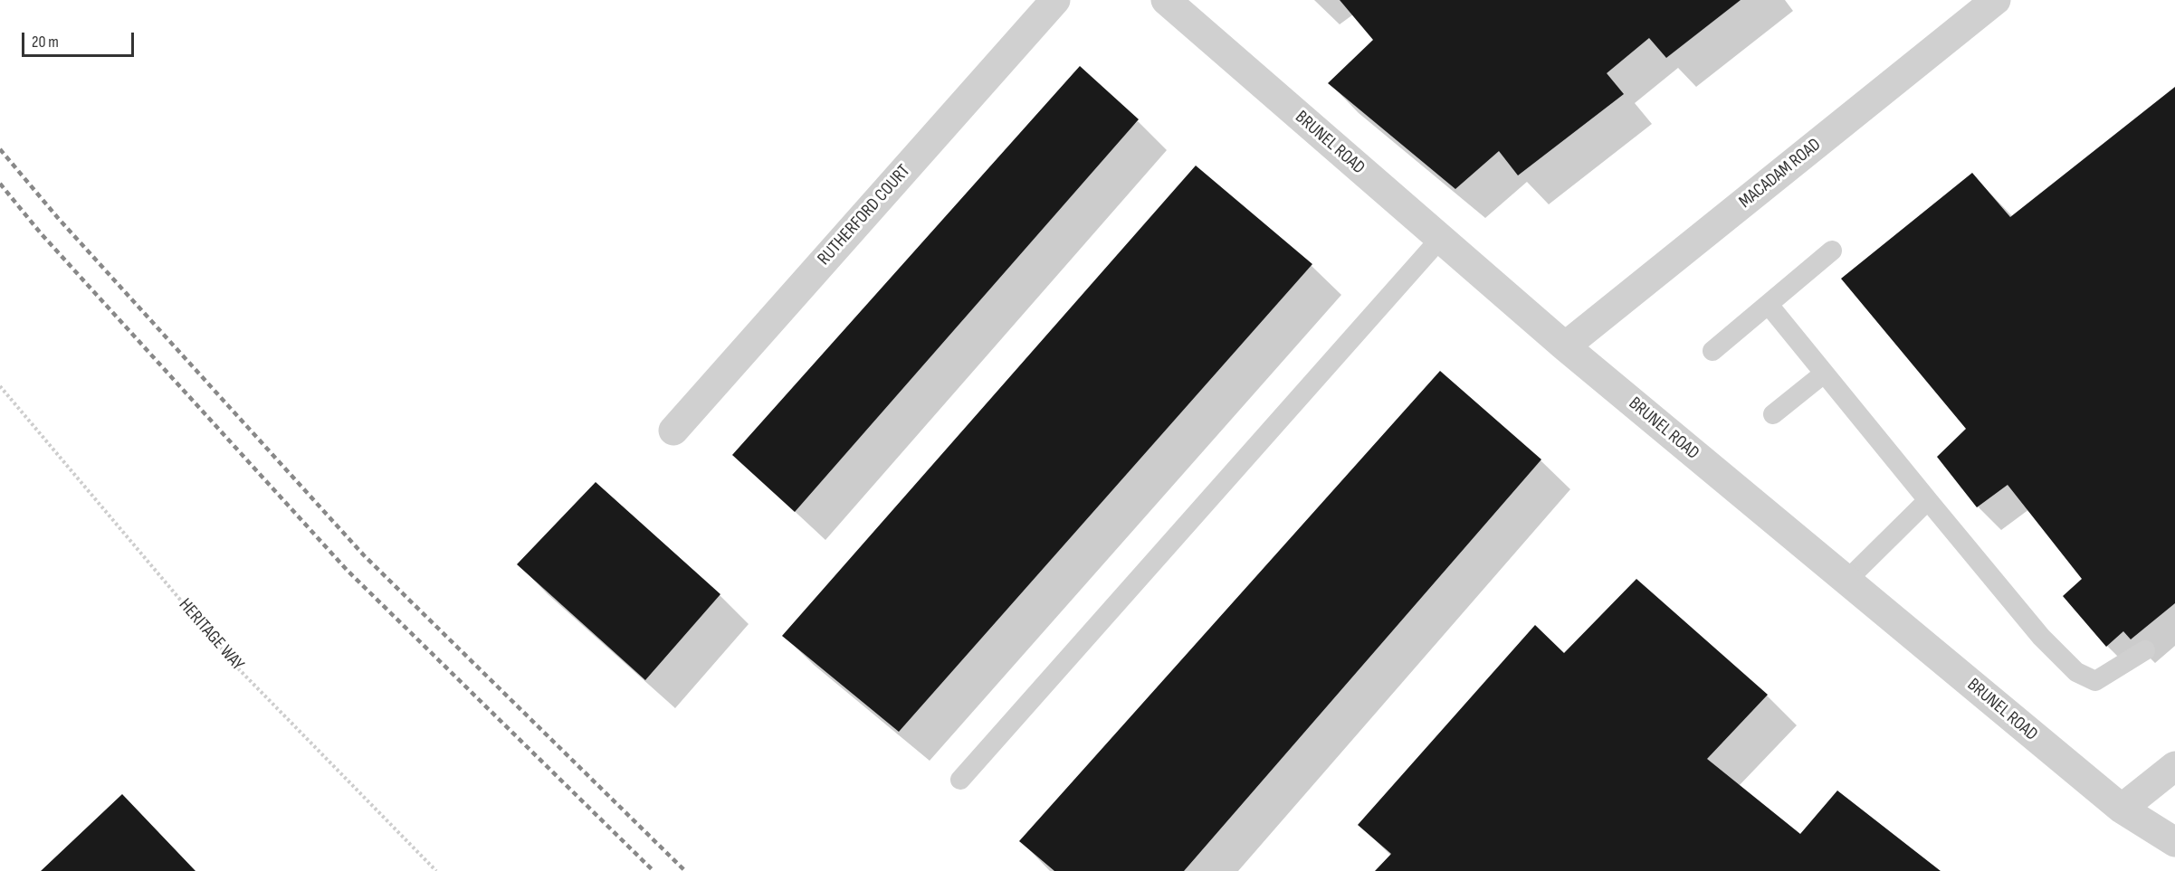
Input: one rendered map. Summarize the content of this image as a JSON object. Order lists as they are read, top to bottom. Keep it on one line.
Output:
{"streets":{"street":["BRUNEL ROAD","MACADAM ROAD","RUTHERFORD COURT"],"path":["HERITAGE WAY"]},"crossings":[["BRUNEL ROAD","MACADAM ROAD"]],"scale_bar":"20 m"}
